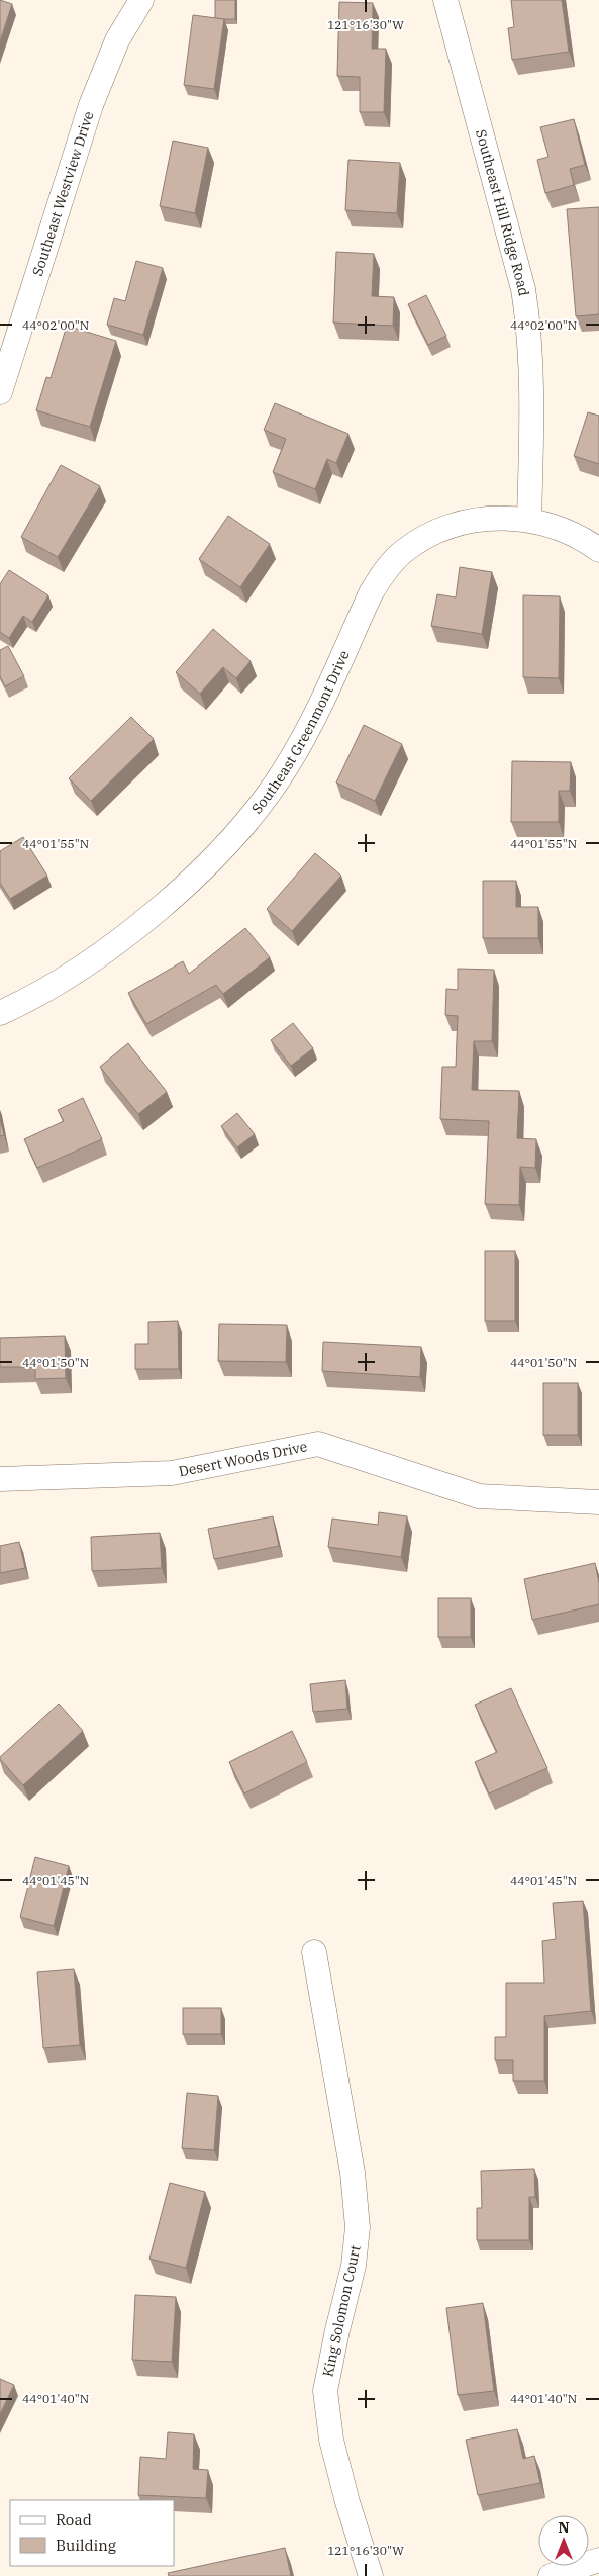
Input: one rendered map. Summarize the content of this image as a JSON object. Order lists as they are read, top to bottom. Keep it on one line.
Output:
{"streets":{"street":["Southeast Westview Drive","Southeast Hill Ridge Road","Southeast Greenmont Drive","Desert Woods Drive","King Solomon Court"]},"crossings":[["Southeast Hill Ridge Road","Southeast Greenmont Drive"]],"legend":["Road","Building"],"north":"top","coordinates":["121°16'30\"W","44°02'00\"N","44°01'55\"N","44°01'50\"N","44°01'45\"N","44°01'40\"N"]}
